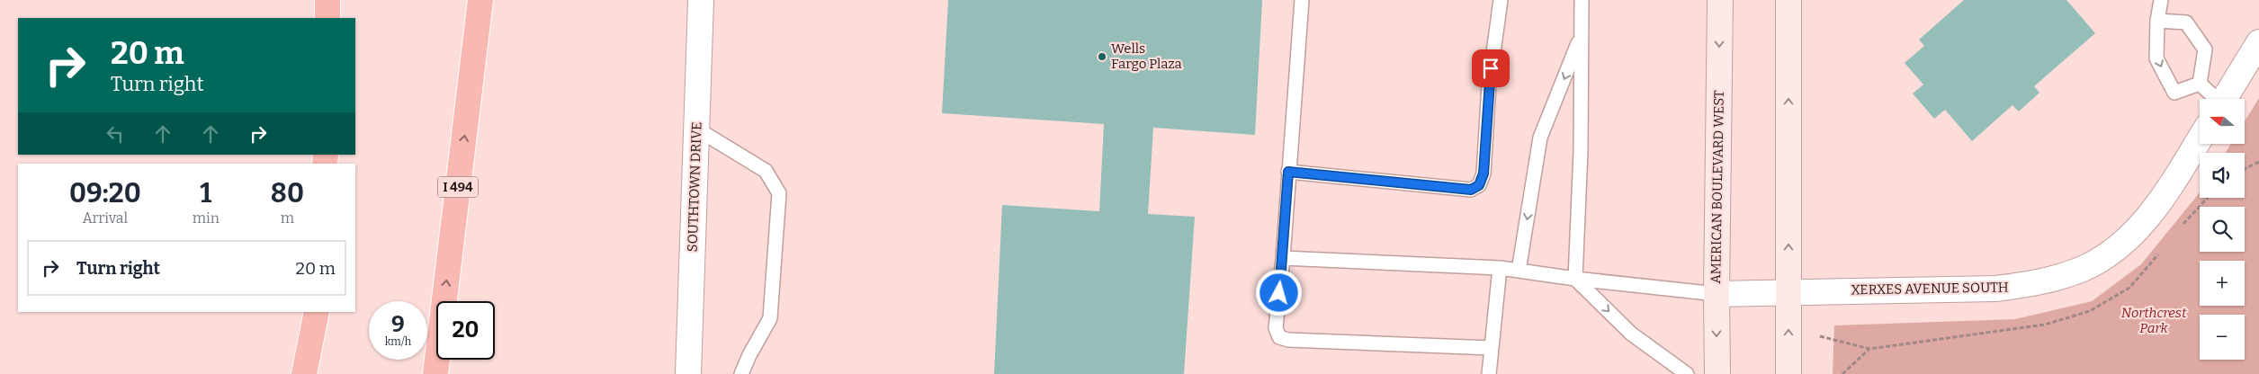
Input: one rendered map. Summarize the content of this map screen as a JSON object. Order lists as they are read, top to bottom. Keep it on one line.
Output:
{"streets":{"highway":["I 494"],"main road":["AMERICAN BOULEVARD WEST"],"street":["SOUTHTOWN DRIVE","XERXES AVENUE SOUTH"]},"crossings":[["AMERICAN BOULEVARD WEST","XERXES AVENUE SOUTH"]],"parks":["Northcrest Park"],"places":["Wells Fargo Plaza"],"north":"left","page":{"turn":["20 m","Turn right"],"map_buttons":["+","−"],"eta":["09:20","Arrival","1","min","80","m"],"list":[{"name":"Turn right","value":"20 m"}],"speed":"9 km/h","limit":"20"}}
